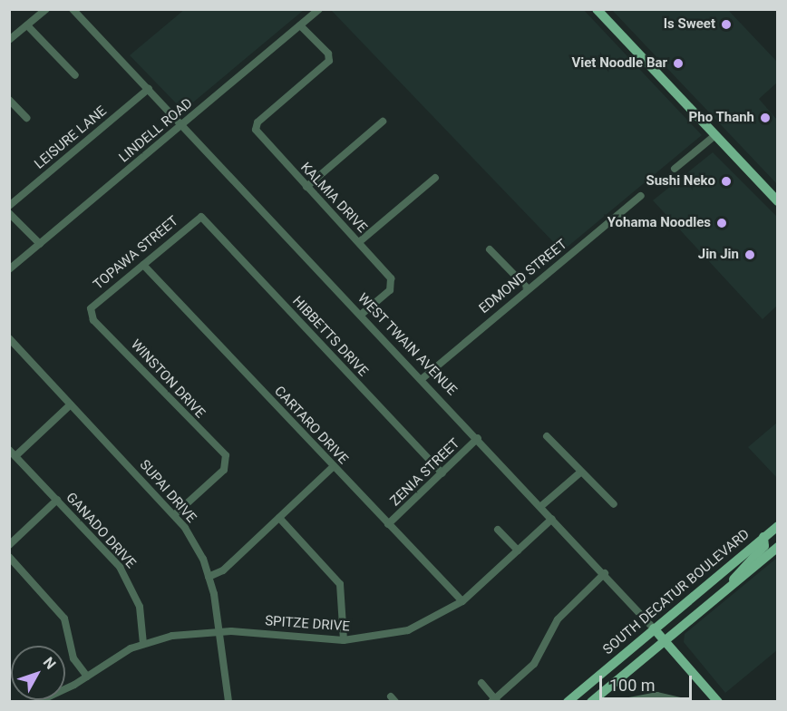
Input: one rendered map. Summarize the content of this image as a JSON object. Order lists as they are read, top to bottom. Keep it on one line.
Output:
{"streets":{"main road":["WEST TWAIN AVENUE","SOUTH DECATUR BOULEVARD"],"street":["LINDELL ROAD","LEISURE LANE","KALMIA DRIVE","TOPAWA STREET","EDMOND STREET","HIBBETTS DRIVE","WINSTON DRIVE","CARTARO DRIVE","ZENIA STREET","SUPAI DRIVE","GANADO DRIVE","SPITZE DRIVE"]},"crossings":[["LINDELL ROAD","KALMIA DRIVE"],["LINDELL ROAD","WEST TWAIN AVENUE"],["LEISURE LANE","WEST TWAIN AVENUE"],["KALMIA DRIVE","WEST TWAIN AVENUE"],["TOPAWA STREET","HIBBETTS DRIVE"],["TOPAWA STREET","WINSTON DRIVE"],["TOPAWA STREET","CARTARO DRIVE"],["EDMOND STREET","WEST TWAIN AVENUE"],["HIBBETTS DRIVE","ZENIA STREET"],["WEST TWAIN AVENUE","ZENIA STREET"],["WEST TWAIN AVENUE","SOUTH DECATUR BOULEVARD"],["WEST TWAIN AVENUE","SPITZE DRIVE"],["WINSTON DRIVE","SUPAI DRIVE"],["CARTARO DRIVE","ZENIA STREET"],["CARTARO DRIVE","SPITZE DRIVE"],["SUPAI DRIVE","SPITZE DRIVE"],["GANADO DRIVE","SPITZE DRIVE"]],"places":["Is Sweet","Viet Noodle Bar","Pho Thanh","Sushi Neko","Yohama Noodles","Jin Jin"],"scale_bar":"100 m","north":"top right"}
